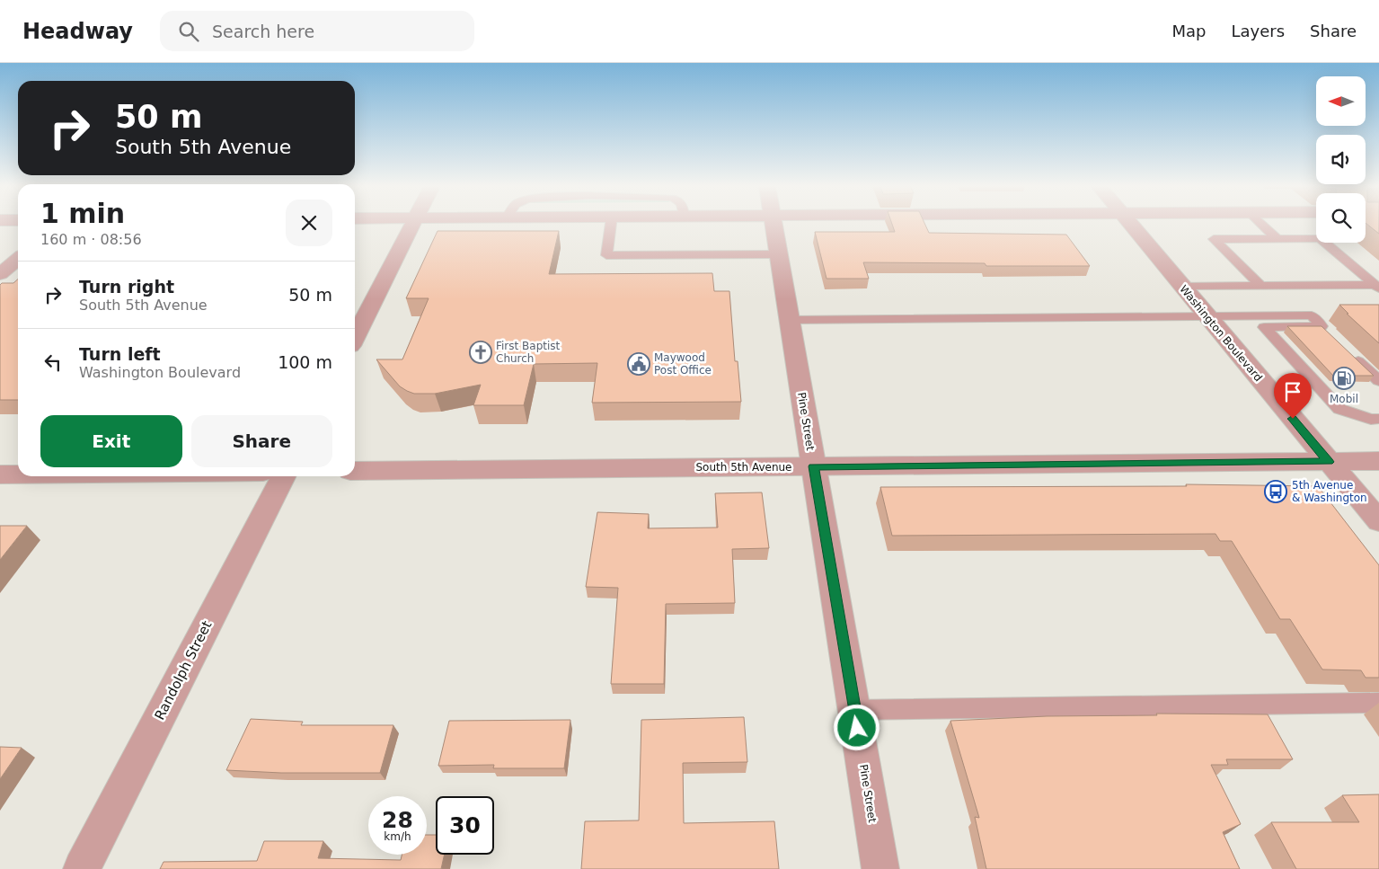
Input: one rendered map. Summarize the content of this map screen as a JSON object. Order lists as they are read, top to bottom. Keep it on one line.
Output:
{"streets":{"street":["Washington Boulevard","Pine Street","South 5th Avenue","Randolph Street"]},"crossings":[["Washington Boulevard","South 5th Avenue"],["Pine Street","South 5th Avenue"]],"places":{"church":["First Baptist Church"],"public building":["Maywood Post Office"],"fuel station":["Mobil"],"bus stop":["5th Avenue & Washington"]},"north":"left","page":{"header":"Headway","search":"Search here","nav":["Map","Layers","Share"],"turn":["50 m","South 5th Avenue"],"heading":["1 min","160 m · 08:56"],"list":[{"name":"Turn right","note":"South 5th Avenue","value":"50 m"},{"name":"Turn left","note":"Washington Boulevard","value":"100 m"}],"buttons":["Exit","Share"],"speed":"28 km/h","limit":"30"}}
